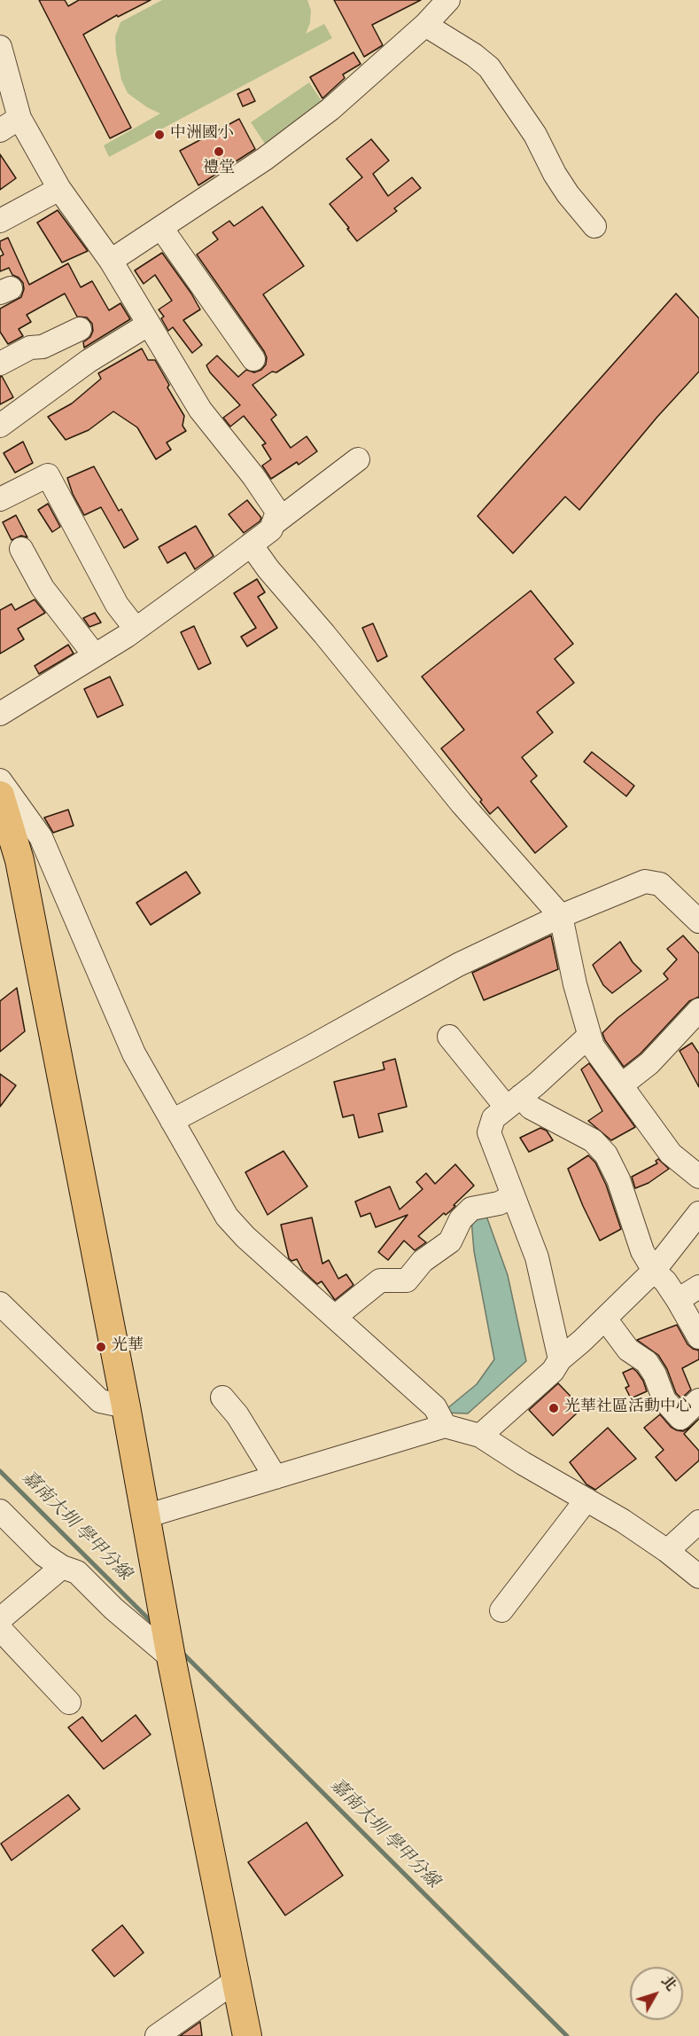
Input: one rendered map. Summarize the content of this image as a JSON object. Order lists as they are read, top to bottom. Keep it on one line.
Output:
{"water":["嘉南大圳 學甲分線"],"places":["中洲國小","禮堂","光華","光華社區活動中心"],"north":"top right"}
